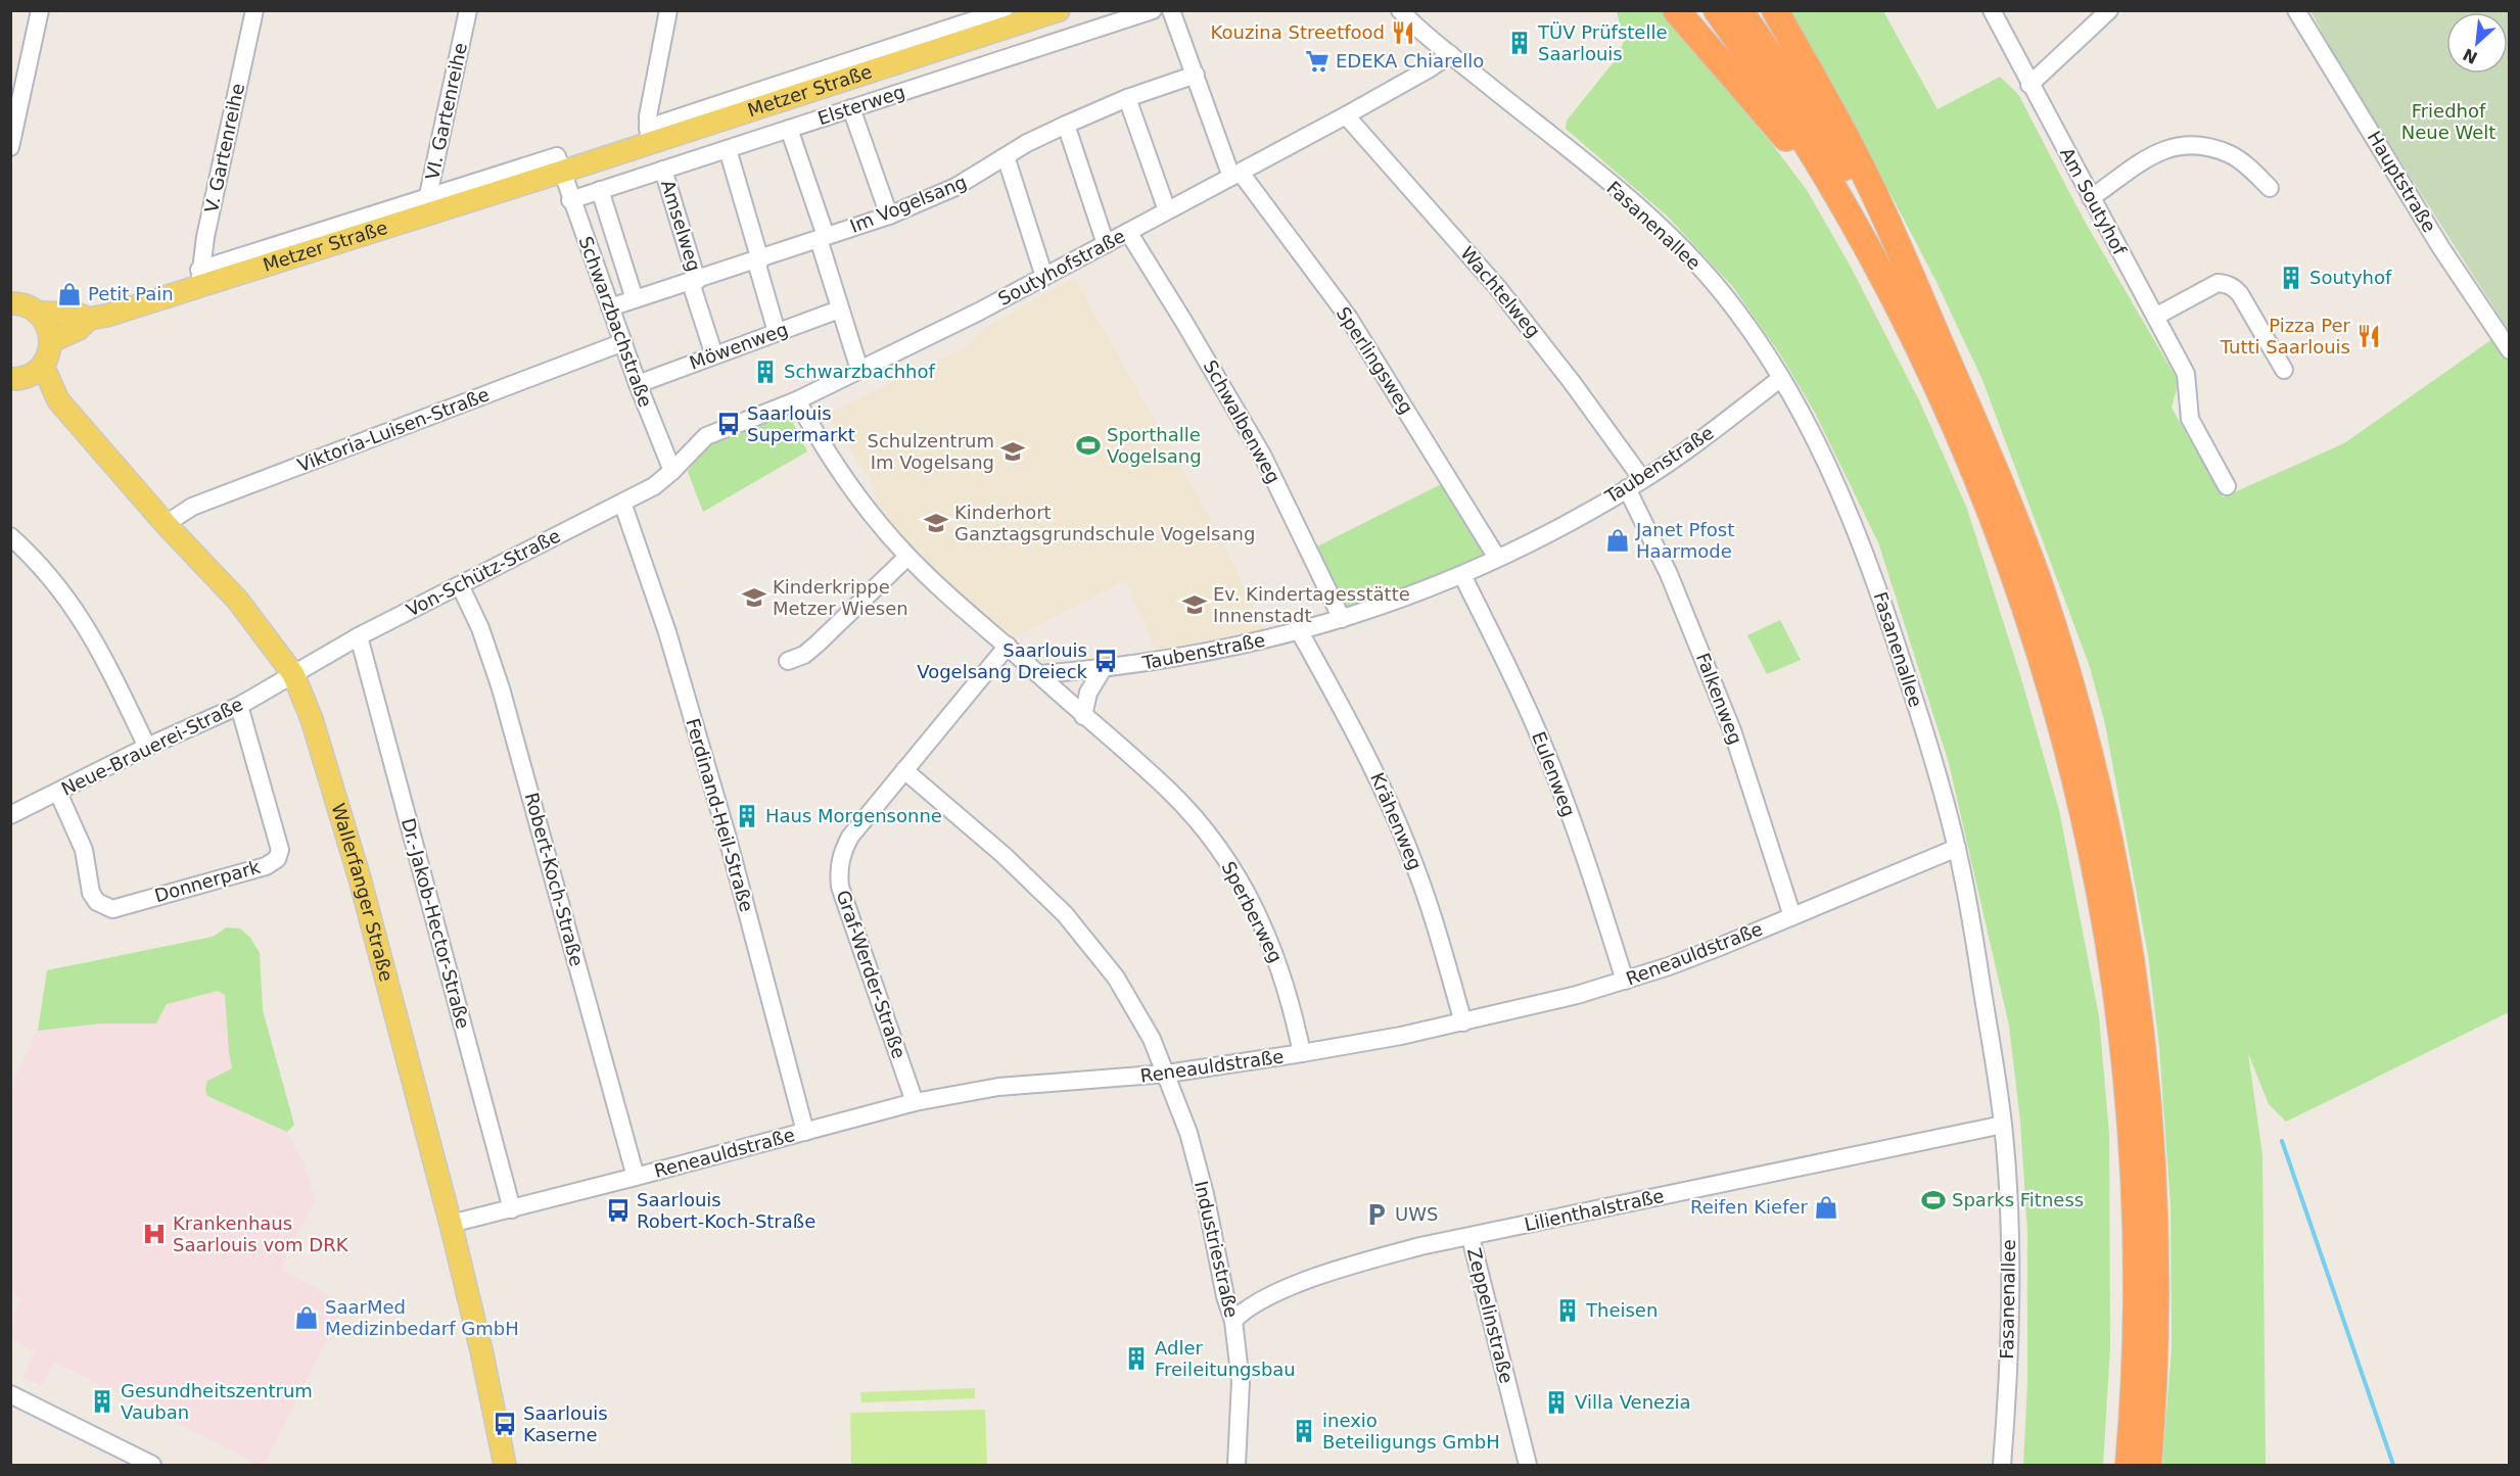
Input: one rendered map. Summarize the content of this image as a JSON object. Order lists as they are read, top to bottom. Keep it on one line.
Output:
{"streets":{"main road":["Metzer Straße","Wallerfanger Straße"],"street":["Elsterweg","VI. Gartenreihe","V. Gartenreihe","Hauptstraße","Am Soutyhof","Im Vogelsang","Amselweg","Fasanenallee","Soutyhofstraße","Wachtelweg","Schwarzbachstraße","Möwenweg","Sperlingsweg","Schwalbenweg","Viktoria-Luisen-Straße","Taubenstraße","Von-Schütz-Straße","Falkenweg","Neue-Brauerei-Straße","Eulenweg","Ferdinand-Heil-Straße","Krähenweg","Robert-Koch-Straße","Donnerpark","Sperberweg","Dr.-Jakob-Hector-Straße","Reneauldstraße","Graf-Werder-Straße","Lilienthalstraße","Industriestraße","Zeppelinstraße"]},"crossings":[["Metzer Straße","VI. Gartenreihe"],["Metzer Straße","V. Gartenreihe"],["Metzer Straße","Schwarzbachstraße"],["Elsterweg","Amselweg"],["Elsterweg","Schwarzbachstraße"],["Im Vogelsang","Amselweg"],["Im Vogelsang","Schwarzbachstraße"],["Amselweg","Möwenweg"],["Fasanenallee","Soutyhofstraße"],["Fasanenallee","Taubenstraße"],["Fasanenallee","Reneauldstraße"],["Fasanenallee","Lilienthalstraße"],["Soutyhofstraße","Wachtelweg"],["Soutyhofstraße","Schwarzbachstraße"],["Soutyhofstraße","Sperlingsweg"],["Soutyhofstraße","Schwalbenweg"],["Soutyhofstraße","Von-Schütz-Straße"],["Wachtelweg","Taubenstraße"],["Schwarzbachstraße","Möwenweg"],["Schwarzbachstraße","Viktoria-Luisen-Straße"],["Schwarzbachstraße","Von-Schütz-Straße"],["Sperlingsweg","Taubenstraße"],["Schwalbenweg","Taubenstraße"],["Viktoria-Luisen-Straße","Wallerfanger Straße"],["Taubenstraße","Falkenweg"],["Taubenstraße","Eulenweg"],["Taubenstraße","Krähenweg"],["Taubenstraße","Sperberweg"],["Von-Schütz-Straße","Neue-Brauerei-Straße"],["Von-Schütz-Straße","Ferdinand-Heil-Straße"],["Von-Schütz-Straße","Robert-Koch-Straße"],["Von-Schütz-Straße","Wallerfanger Straße"],["Von-Schütz-Straße","Dr.-Jakob-Hector-Straße"],["Falkenweg","Reneauldstraße"],["Neue-Brauerei-Straße","Donnerpark"],["Neue-Brauerei-Straße","Wallerfanger Straße"],["Eulenweg","Reneauldstraße"],["Ferdinand-Heil-Straße","Reneauldstraße"],["Krähenweg","Reneauldstraße"],["Robert-Koch-Straße","Reneauldstraße"],["Wallerfanger Straße","Reneauldstraße"],["Sperberweg","Reneauldstraße"],["Dr.-Jakob-Hector-Straße","Reneauldstraße"],["Reneauldstraße","Graf-Werder-Straße"],["Reneauldstraße","Industriestraße"],["Graf-Werder-Straße","Industriestraße"],["Lilienthalstraße","Industriestraße"],["Lilienthalstraße","Zeppelinstraße"]],"parks":["Friedhof Neue Welt"],"places":{"restaurant":["Kouzina Streetfood","Pizza Per Tutti Saarlouis"],"building":["TÜV Prüfstelle Saarlouis","Soutyhof","Schwarzbachhof","Haus Morgensonne","Theisen","Adler Freileitungsbau","Gesundheitszentrum Vauban","Villa Venezia","inexio Beteiligungs GmbH"],"supermarket":["EDEKA Chiarello"],"shop":["Petit Pain","Janet Pfost Haarmode","Reifen Kiefer","SaarMed Medizinbedarf GmbH"],"bus stop":["Saarlouis Supermarkt","Saarlouis Vogelsang Dreieck","Saarlouis Robert-Koch-Straße","Saarlouis Kaserne"],"sports":["Sporthalle Vogelsang","Sparks Fitness"],"school or university":["Schulzentrum Im Vogelsang","Kinderhort Ganztagsgrundschule Vogelsang","Kinderkrippe Metzer Wiesen","Ev. Kindertagesstätte Innenstadt"],"parking":["UWS"],"hospital":["Krankenhaus Saarlouis vom DRK"]},"north":"bottom left"}
